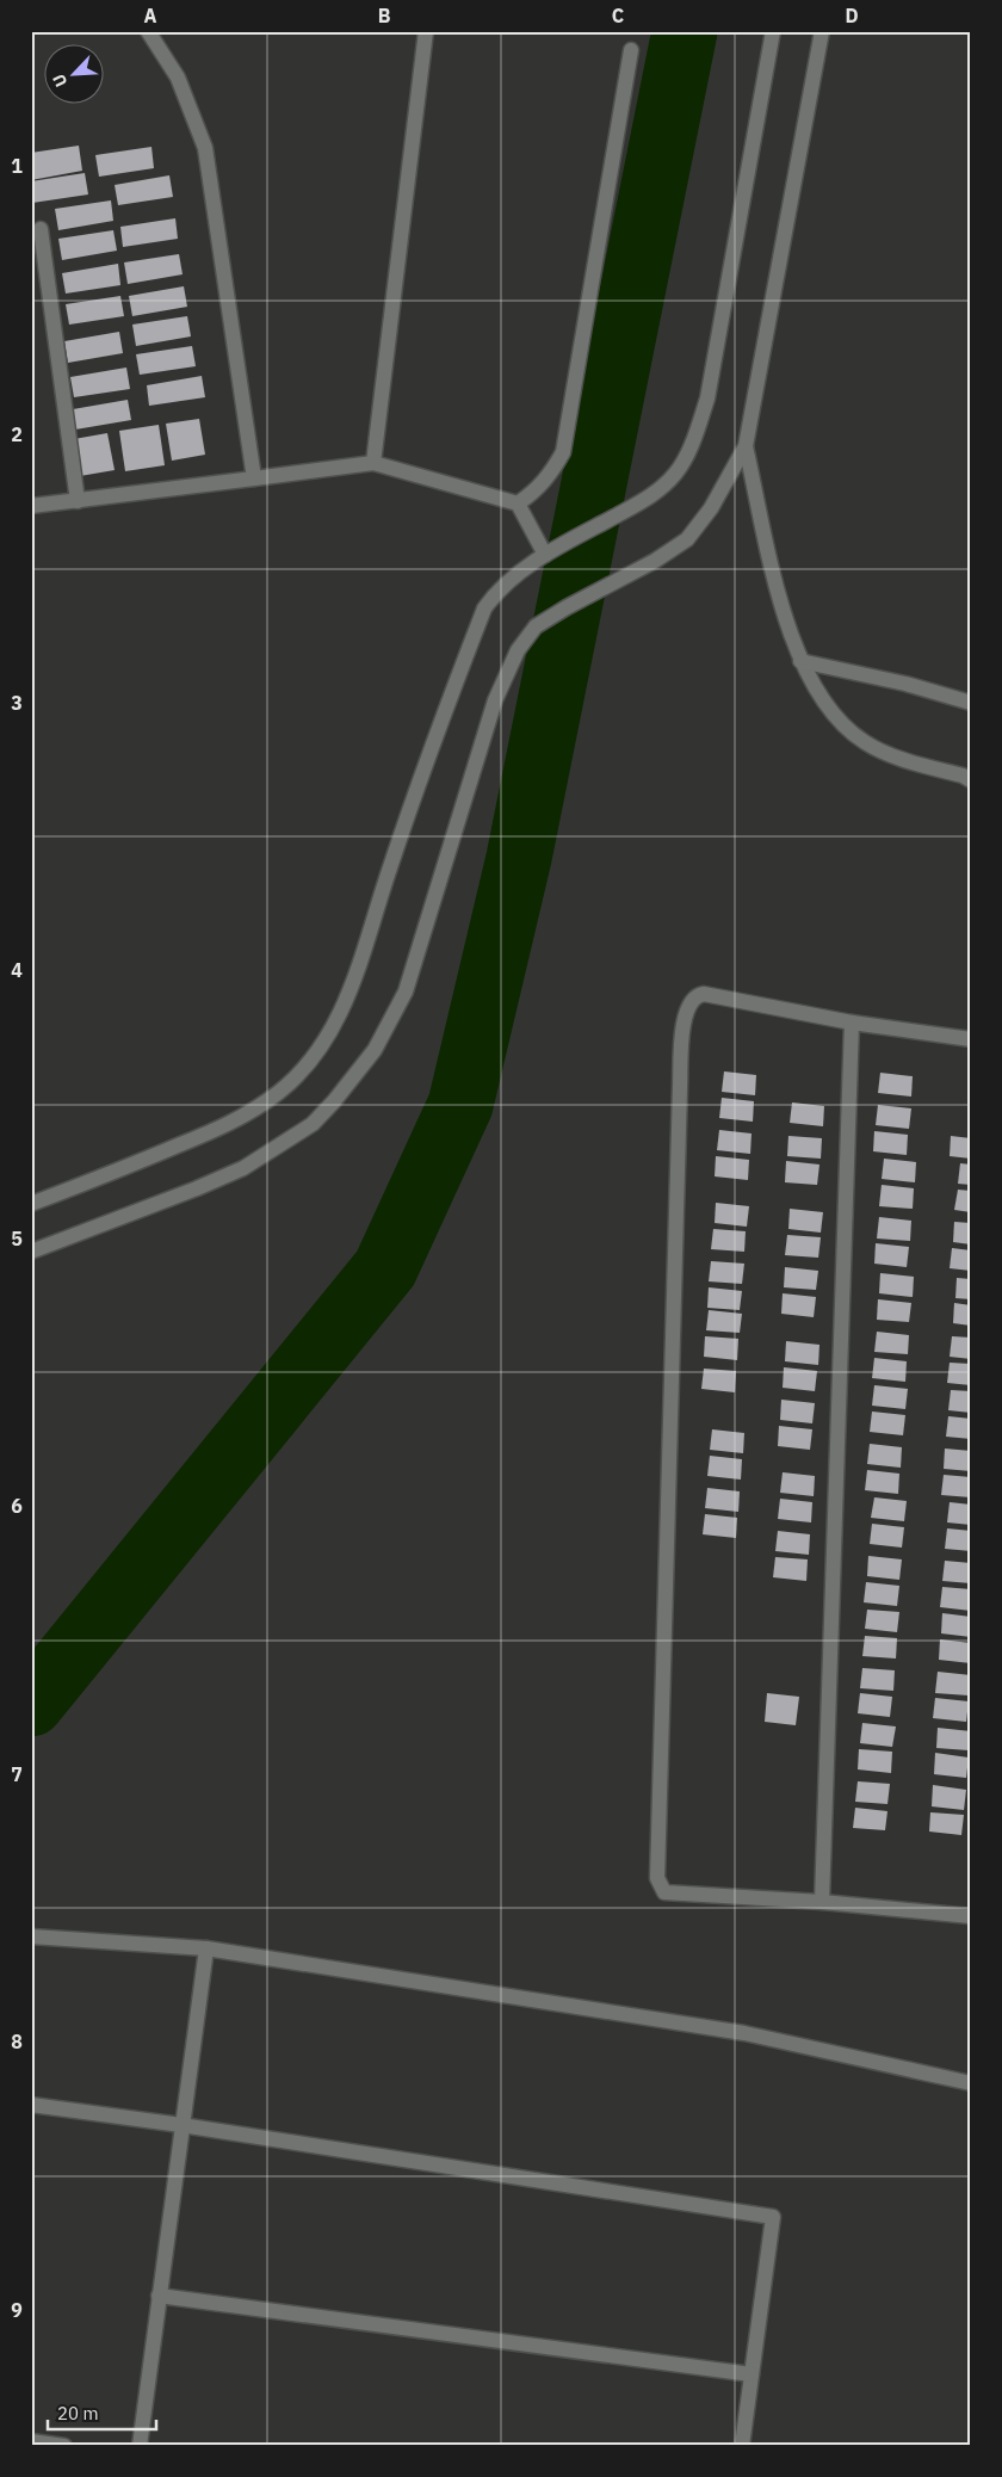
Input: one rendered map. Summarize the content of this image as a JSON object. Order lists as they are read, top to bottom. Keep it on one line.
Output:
{"scale_bar":"20 m","north":"bottom left","grid":{"columns":["A","B","C","D"],"rows":["1","2","3","4","5","6","7","8","9"]}}
